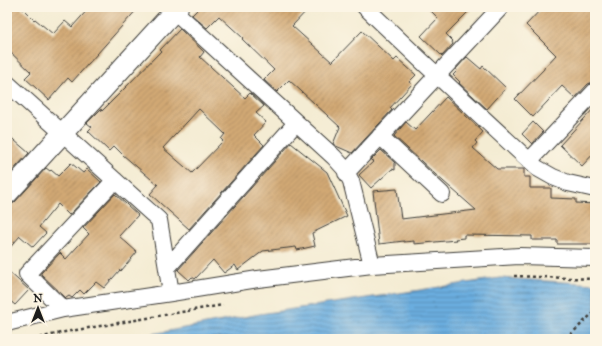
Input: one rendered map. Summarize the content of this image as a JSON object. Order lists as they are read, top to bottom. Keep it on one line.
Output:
{"north":"top"}
